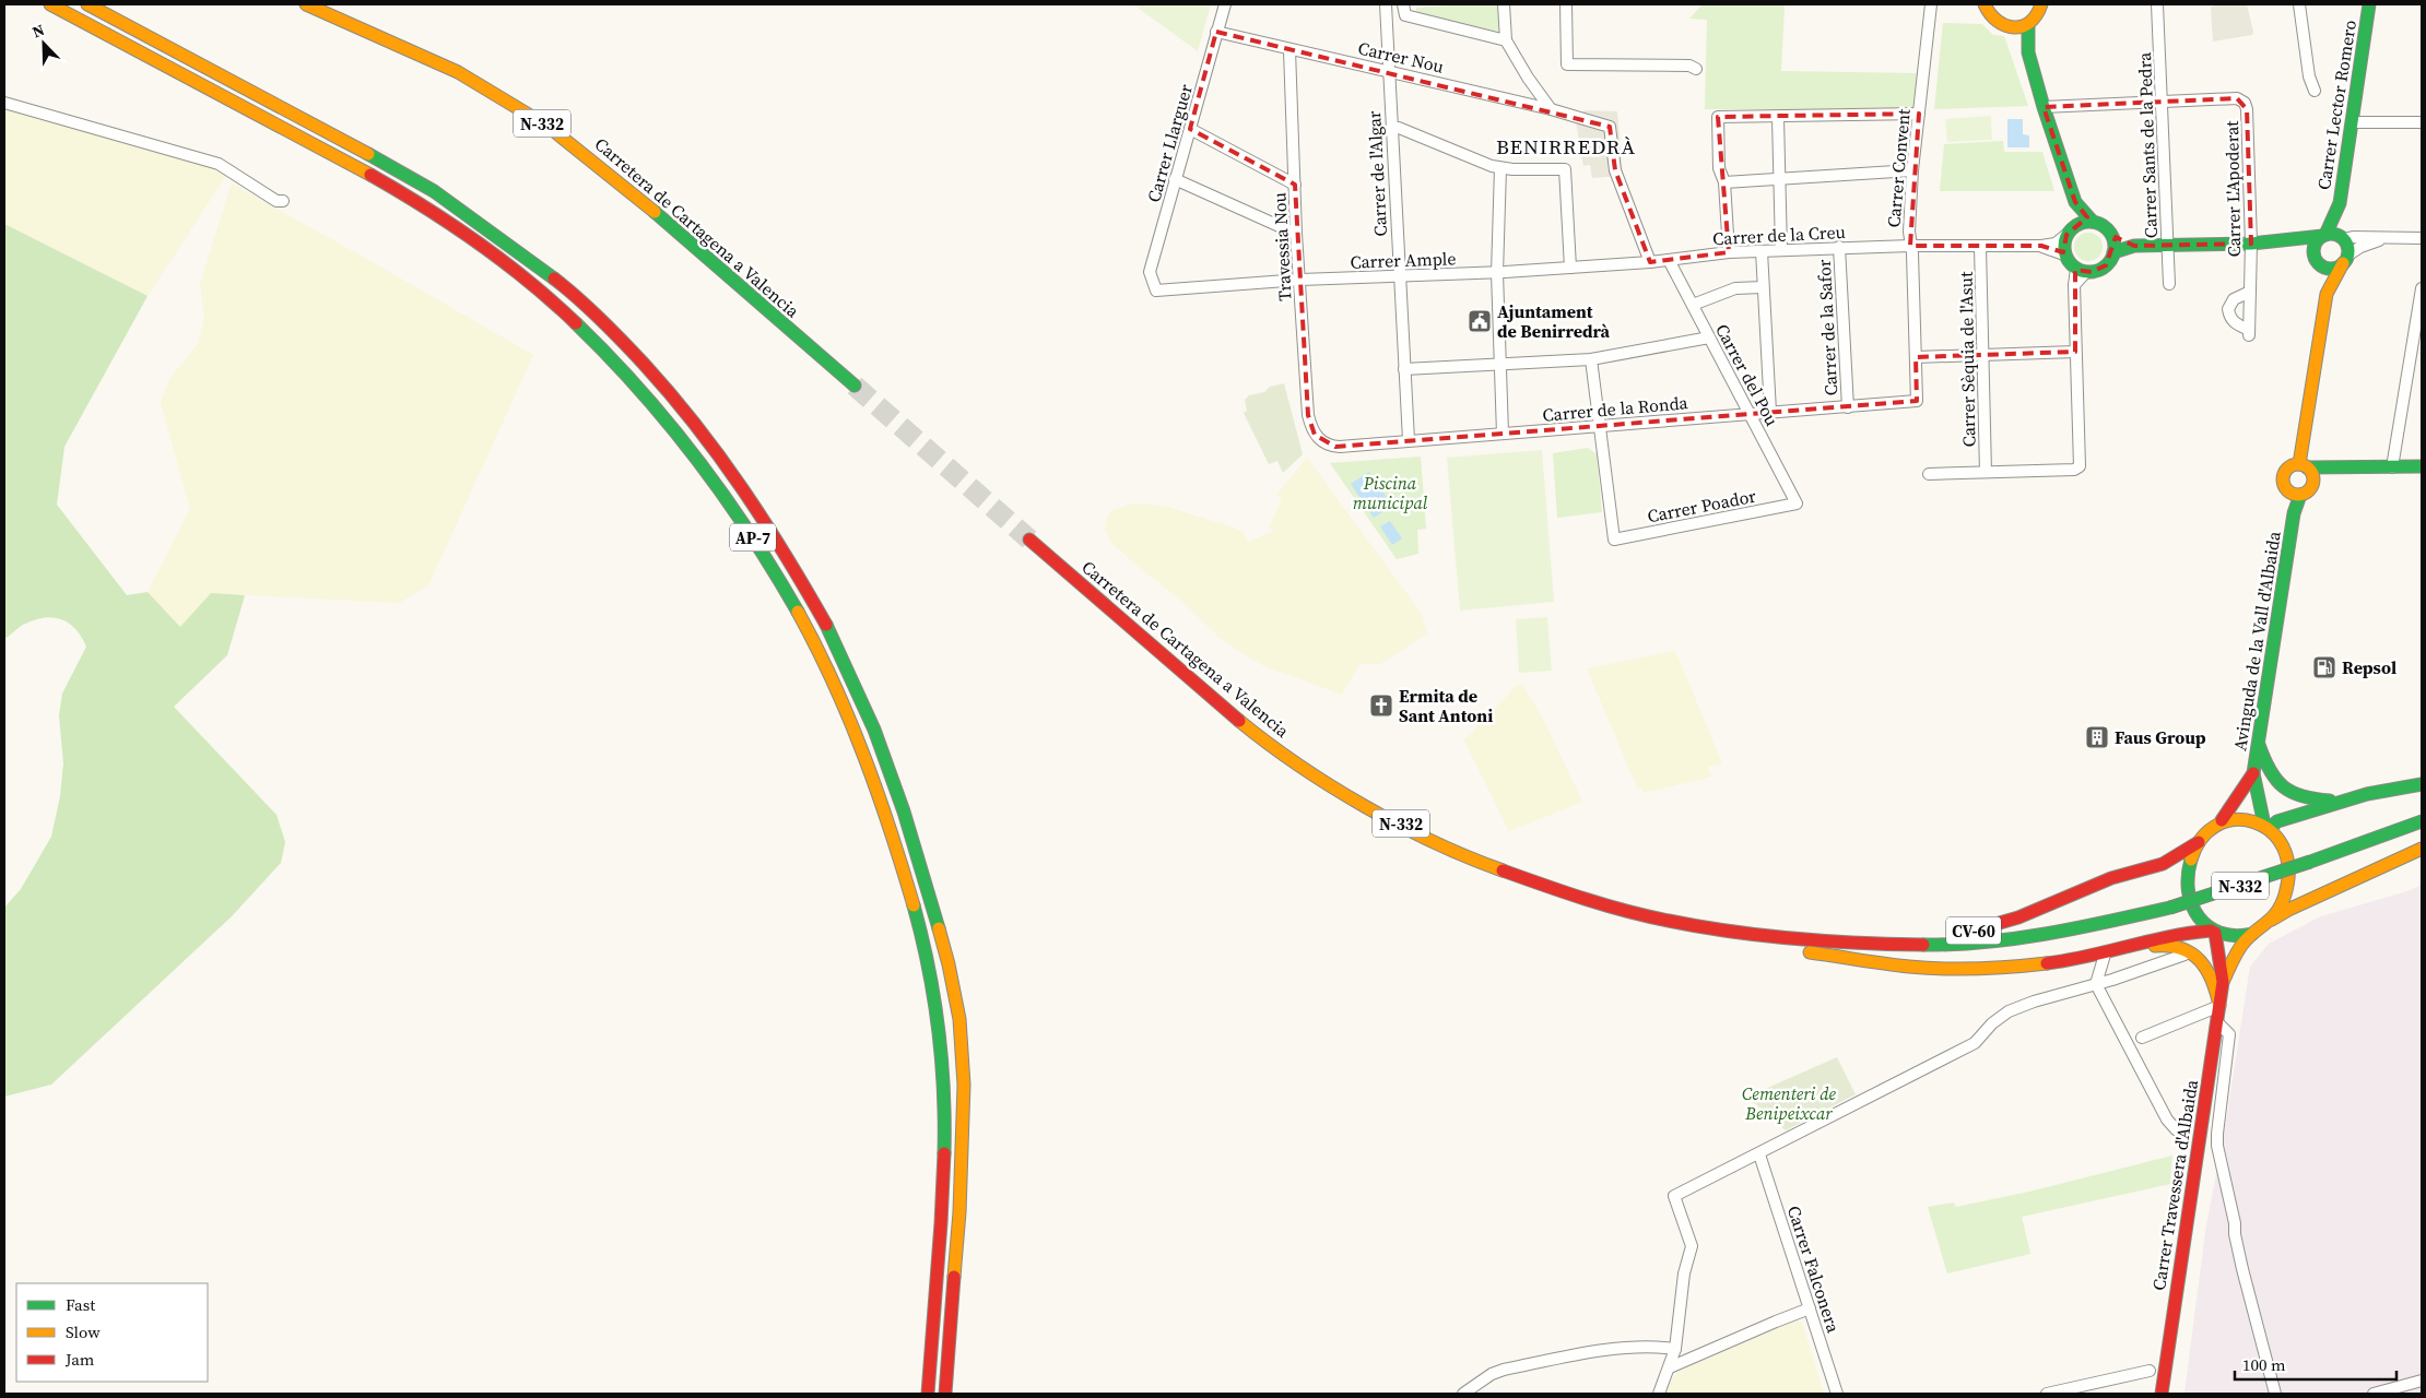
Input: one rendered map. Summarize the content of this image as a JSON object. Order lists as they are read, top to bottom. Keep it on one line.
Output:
{"streets":{"main road":["Carrer Lector Romero","N-332","Carretera de Cartagena a Valencia","AP-7","Avinguda de la Vall d'Albaida","CV-60","Carrer Travessera d'Albaida"],"street":["Carrer Nou","Carrer Llarguer","Carrer Sants de la Pedra","Carrer Convent","Carrer de l'Algar","Carrer L'Apoderat","Carrer de la Creu","Travessia Nou","Carrer Ample","Carrer de la Safor","Carrer Sèquia de l'Asut","Carrer del Pou","Carrer de la Ronda","Carrer Poador","Carrer Falconera"]},"crossings":[["Carrer Nou","Carrer Llarguer"],["Carrer Nou","Carrer de l'Algar"],["Carrer Nou","Carrer de la Creu"],["Carrer Nou","Travessia Nou"],["Carrer Nou","Carrer Ample"],["Carrer Llarguer","Carrer Ample"],["Carrer Sants de la Pedra","Carrer L'Apoderat"],["Carrer Convent","Carrer de la Creu"],["Carrer Convent","Carrer de la Ronda"],["Carrer de l'Algar","Carrer Ample"],["Carrer de l'Algar","Carrer de la Ronda"],["Carretera de Cartagena a Valencia","CV-60"],["Carrer de la Creu","Carrer Ample"],["Carrer de la Creu","Carrer de la Safor"],["Carrer de la Creu","Carrer Sèquia de l'Asut"],["Carrer de la Creu","Carrer del Pou"],["Travessia Nou","Carrer Ample"],["Travessia Nou","Carrer de la Ronda"],["Carrer de la Safor","Carrer de la Ronda"],["Carrer del Pou","Carrer de la Ronda"],["Carrer del Pou","Carrer Poador"],["Carrer de la Ronda","Carrer Poador"],["Avinguda de la Vall d'Albaida","CV-60"],["Avinguda de la Vall d'Albaida","Carrer Travessera d'Albaida"],["CV-60","Carrer Travessera d'Albaida"]],"districts":["BENIRREDRÀ"],"parks":["Piscina municipal","Cementeri de Benipeixcar"],"places":{"public building":["Ajuntament de Benirredrà"],"fuel station":["Repsol"],"church":["Ermita de Sant Antoni"],"building":["Faus Group"]},"legend":["Fast","Slow","Jam"],"scale_bar":"100 m","north":"top left"}
